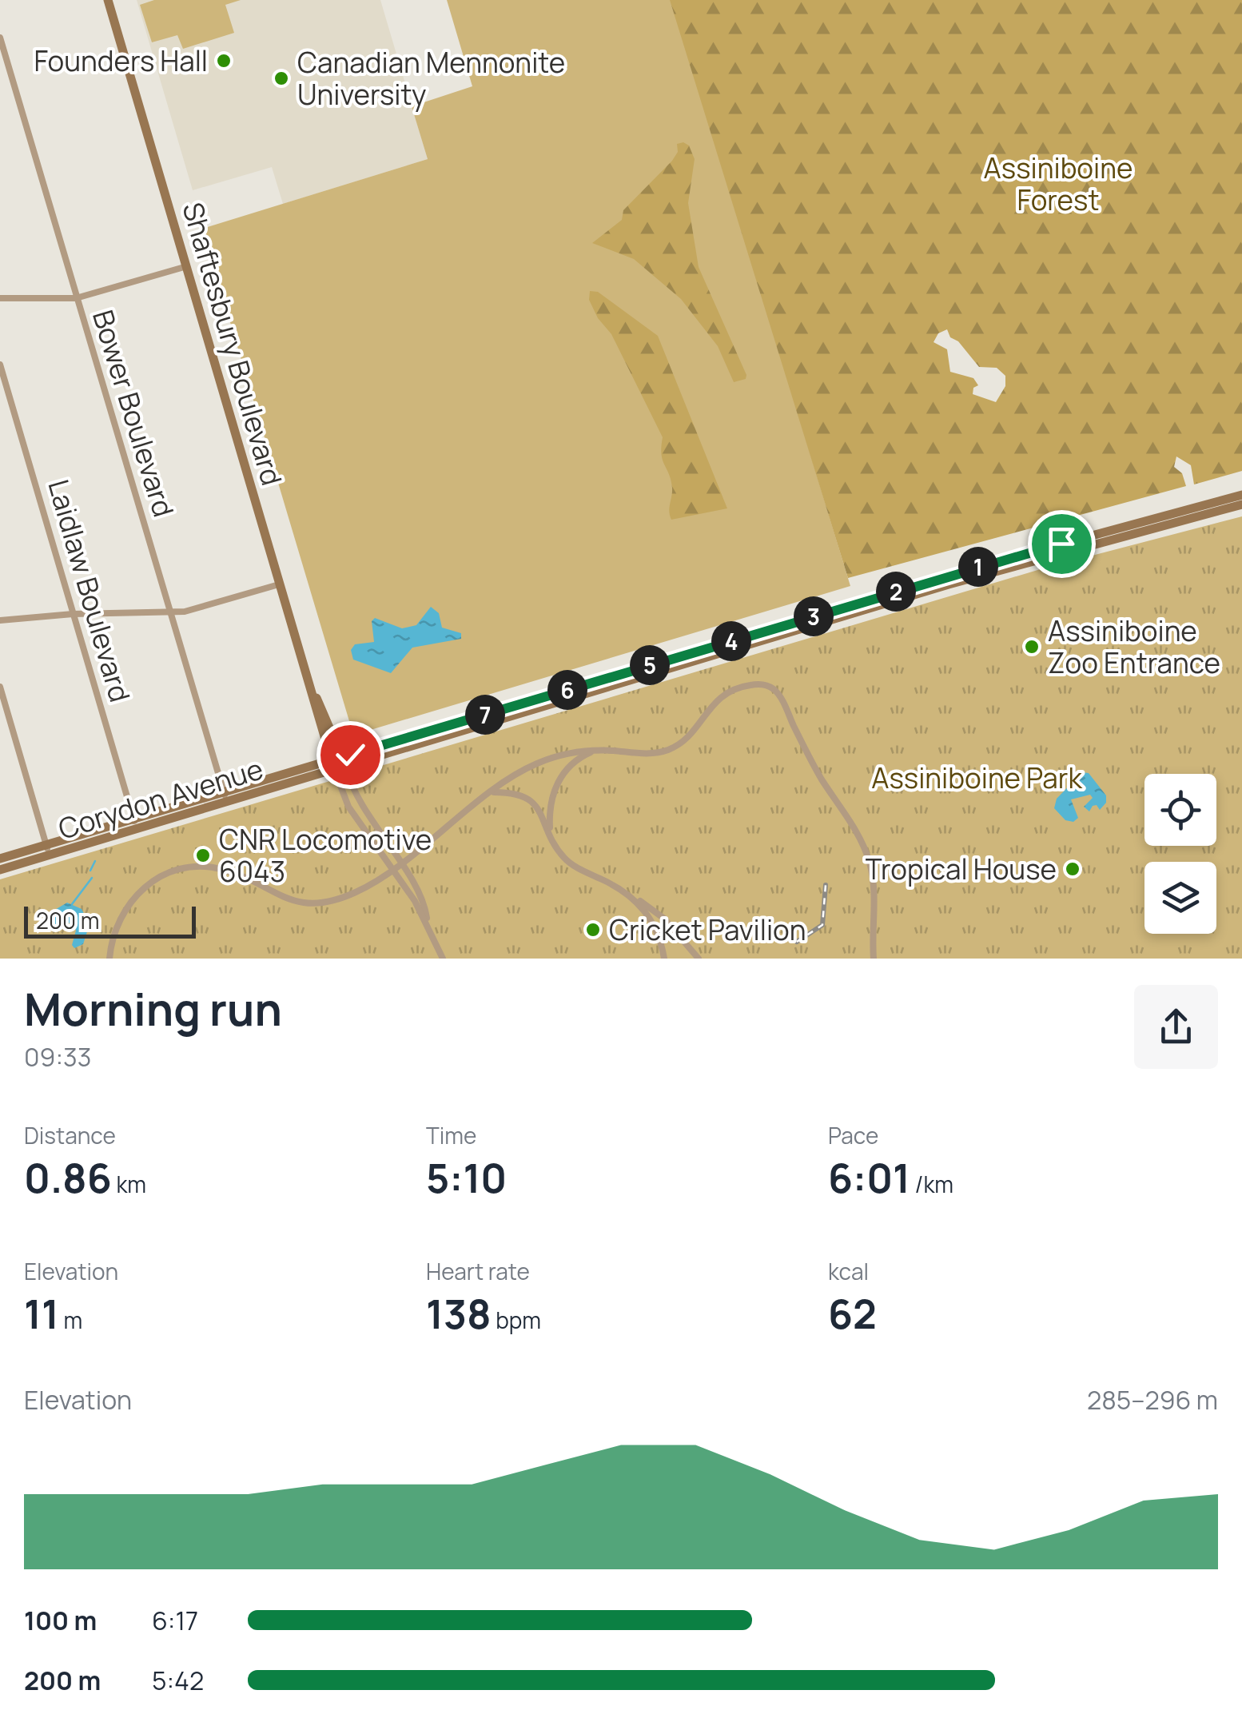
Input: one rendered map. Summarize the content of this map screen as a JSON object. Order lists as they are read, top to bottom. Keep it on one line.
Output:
{"streets":{"main road":["Shaftesbury Boulevard","Corydon Avenue"],"street":["Bower Boulevard","Laidlaw Boulevard"]},"crossings":[["Shaftesbury Boulevard","Corydon Avenue"],["Bower Boulevard","Corydon Avenue"],["Laidlaw Boulevard","Corydon Avenue"]],"parks":["Assiniboine Forest","Assiniboine Park"],"places":["Founders Hall","Canadian Mennonite University","Assiniboine Zoo Entrance","CNR Locomotive 6043","Tropical House","Cricket Pavilion"],"scale_bar":"200 m","page":{"pins":["1","2","3","4","5","6","7"],"scale":"200 m","heading":["Morning run","09:33"],"stats":[["Distance","0.86 km"],["Time","5:10"],["Pace","6:01 /km"],["Elevation","11 m"],["Heart rate","138 bpm"],["kcal","62"]],"chart":["Elevation","285–296 m"],"list":[{"name":"100 m","note":"6:17"},{"name":"200 m","note":"5:42"}]}}
